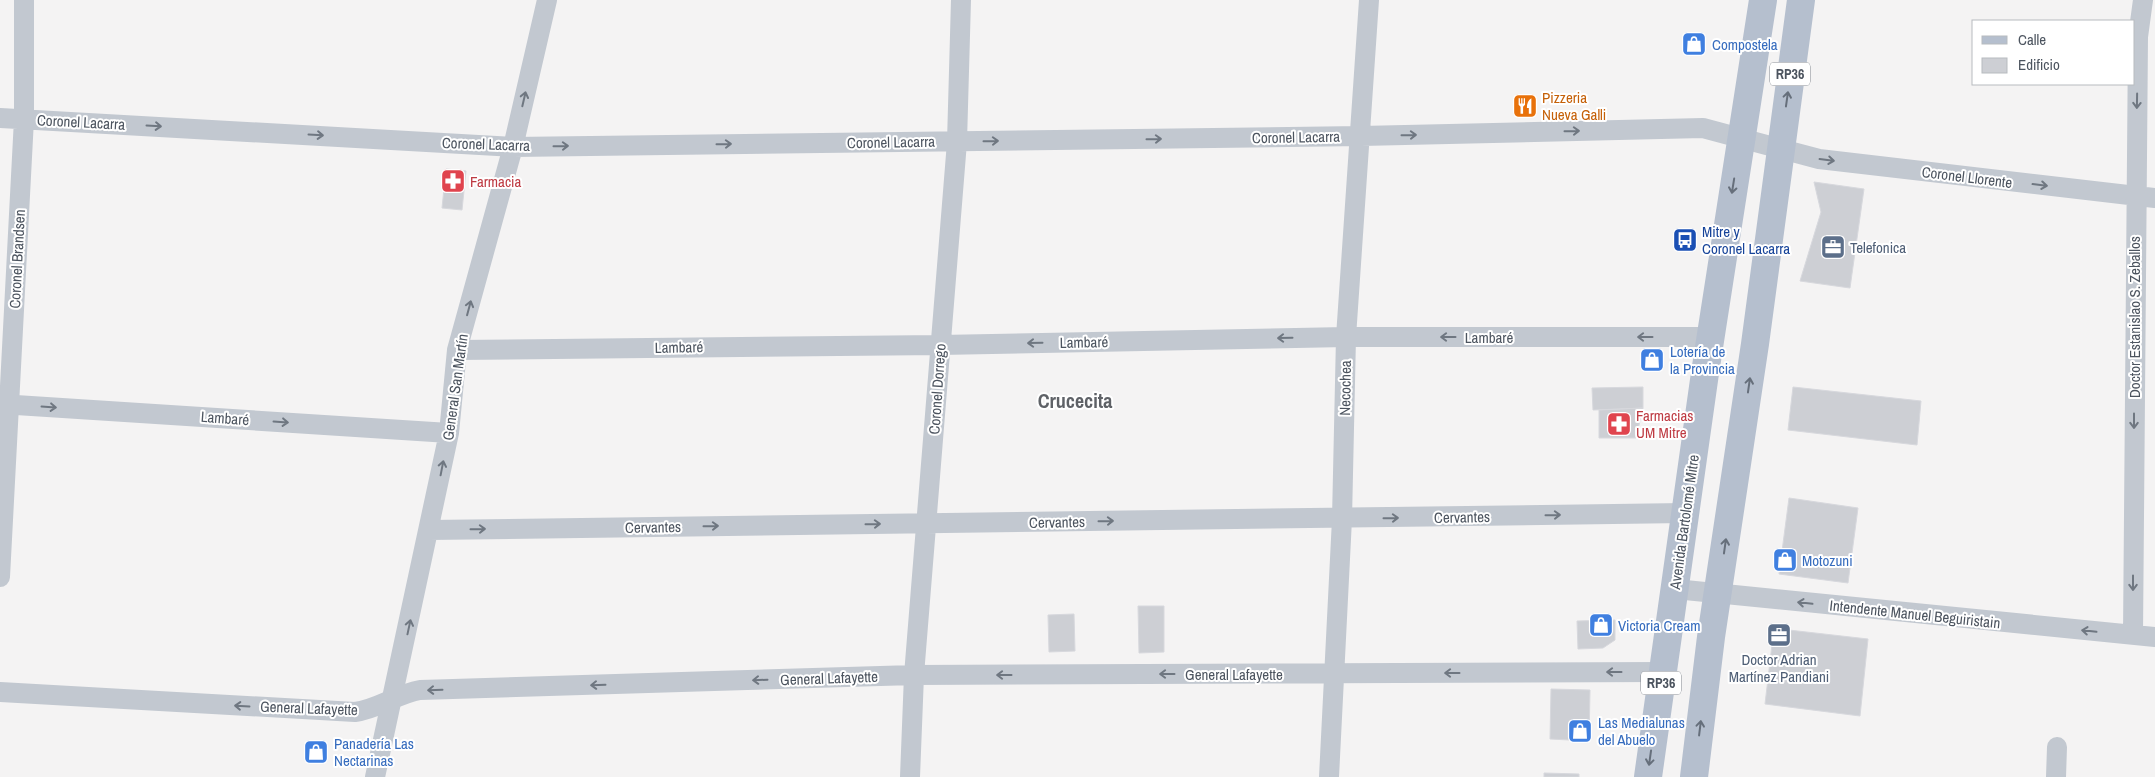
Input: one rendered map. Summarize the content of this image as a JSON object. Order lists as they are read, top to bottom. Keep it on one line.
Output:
{"streets":{"main road":["RP36","Avenida Bartolomé Mitre"],"street":["Coronel Lacarra","Coronel Llorente","Coronel Brandsen","Doctor Estanislao S. Zeballos","Lambaré","General San Martín","Necochea","Coronel Dorrego","Cervantes","Intendente Manuel Beguiristain","General Lafayette"]},"crossings":[["RP36","Coronel Lacarra"],["RP36","Coronel Llorente"],["RP36","Intendente Manuel Beguiristain"],["Coronel Lacarra","Coronel Llorente"],["Coronel Lacarra","Coronel Brandsen"],["Coronel Lacarra","General San Martín"],["Coronel Lacarra","Necochea"],["Coronel Lacarra","Coronel Dorrego"],["Coronel Lacarra","Avenida Bartolomé Mitre"],["Coronel Llorente","Doctor Estanislao S. Zeballos"],["Coronel Brandsen","Lambaré"],["Doctor Estanislao S. Zeballos","Intendente Manuel Beguiristain"],["Lambaré","General San Martín"],["Lambaré","Necochea"],["Lambaré","Coronel Dorrego"],["Lambaré","Avenida Bartolomé Mitre"],["General San Martín","Cervantes"],["General San Martín","General Lafayette"],["Necochea","Cervantes"],["Necochea","General Lafayette"],["Coronel Dorrego","Cervantes"],["Coronel Dorrego","General Lafayette"],["Cervantes","Avenida Bartolomé Mitre"],["Avenida Bartolomé Mitre","Intendente Manuel Beguiristain"],["Avenida Bartolomé Mitre","General Lafayette"]],"one_way":["Coronel Lacarra","Coronel Llorente","Doctor Estanislao S. Zeballos","General San Martín","Cervantes","Intendente Manuel Beguiristain","General Lafayette"],"districts":["Crucecita"],"places":{"shop":["Compostela","Lotería de la Provincia","Motozuni","Victoria Cream","Las Medialunas del Abuelo","Panadería Las Nectarinas"],"restaurant":["Pizzeria Nueva Galli"],"pharmacy":["Farmacia","Farmacias UM Mitre"],"bus stop":["Mitre y Coronel Lacarra"],"office":["Telefonica","Doctor Adrian Martínez Pandiani"]},"legend":["Calle","Edificio"]}
